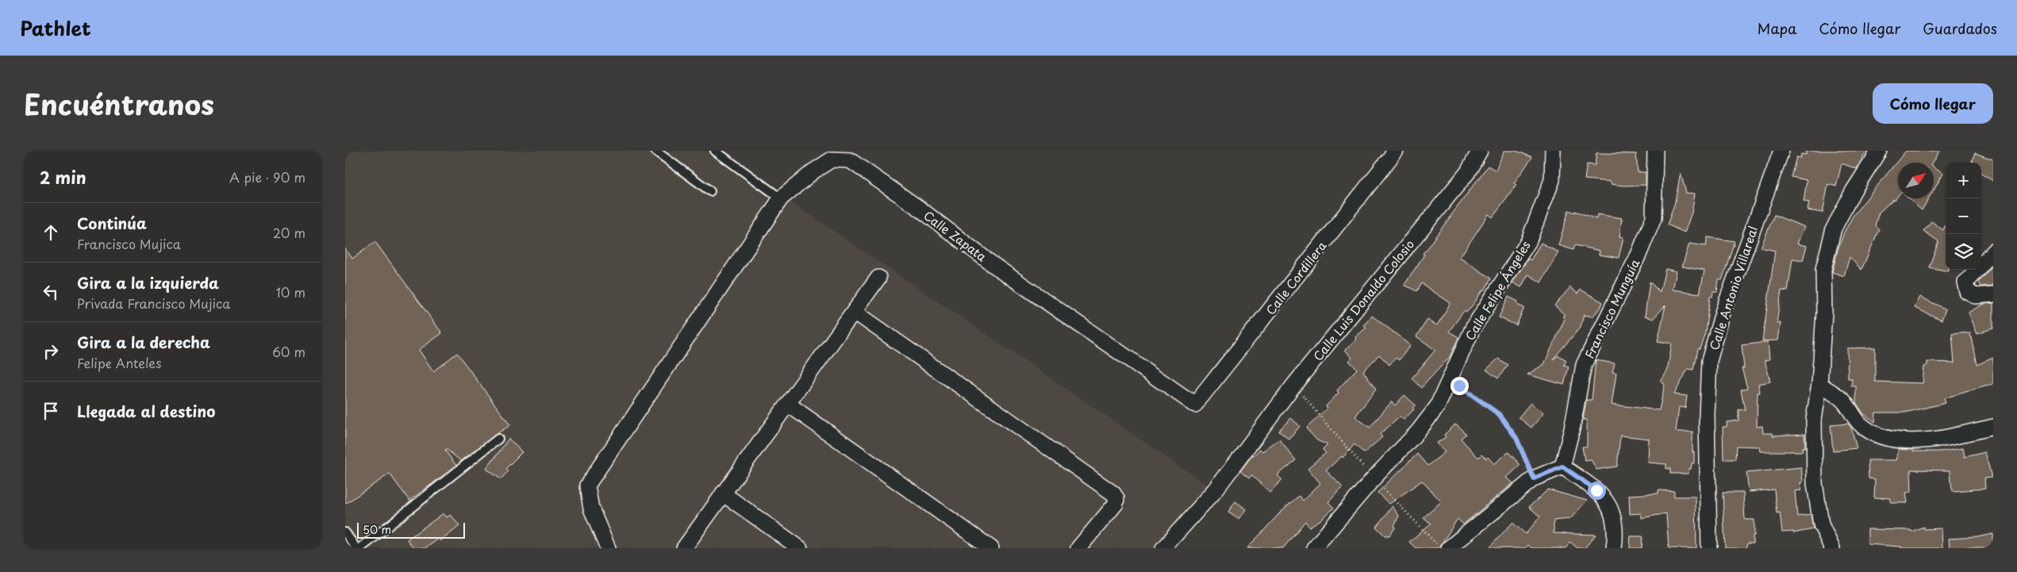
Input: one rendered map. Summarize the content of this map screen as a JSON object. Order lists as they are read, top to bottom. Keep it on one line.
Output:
{"streets":{"street":["Calle Zapata","Calle Cordillera","Calle Antonio Villareal","Calle Felipe Ángeles","Calle Luis Donaldo Colosio","Francisco Munguía"]},"crossings":[["Calle Zapata","Calle Cordillera"]],"scale_bar":"50 m","north":"top right","page":{"header":"Pathlet","nav":["Mapa","Cómo llegar","Guardados"],"title":"Encuéntranos","buttons":"Cómo llegar","heading":["2 min","A pie · 90 m"],"map_buttons":["+","−"],"list":[["Continúa","Francisco Mujica","20 m"],["Gira a la izquierda","Privada Francisco Mujica","10 m"],["Gira a la derecha","Felipe Anteles","60 m"],"Llegada al destino"],"scale":"50 m"}}
